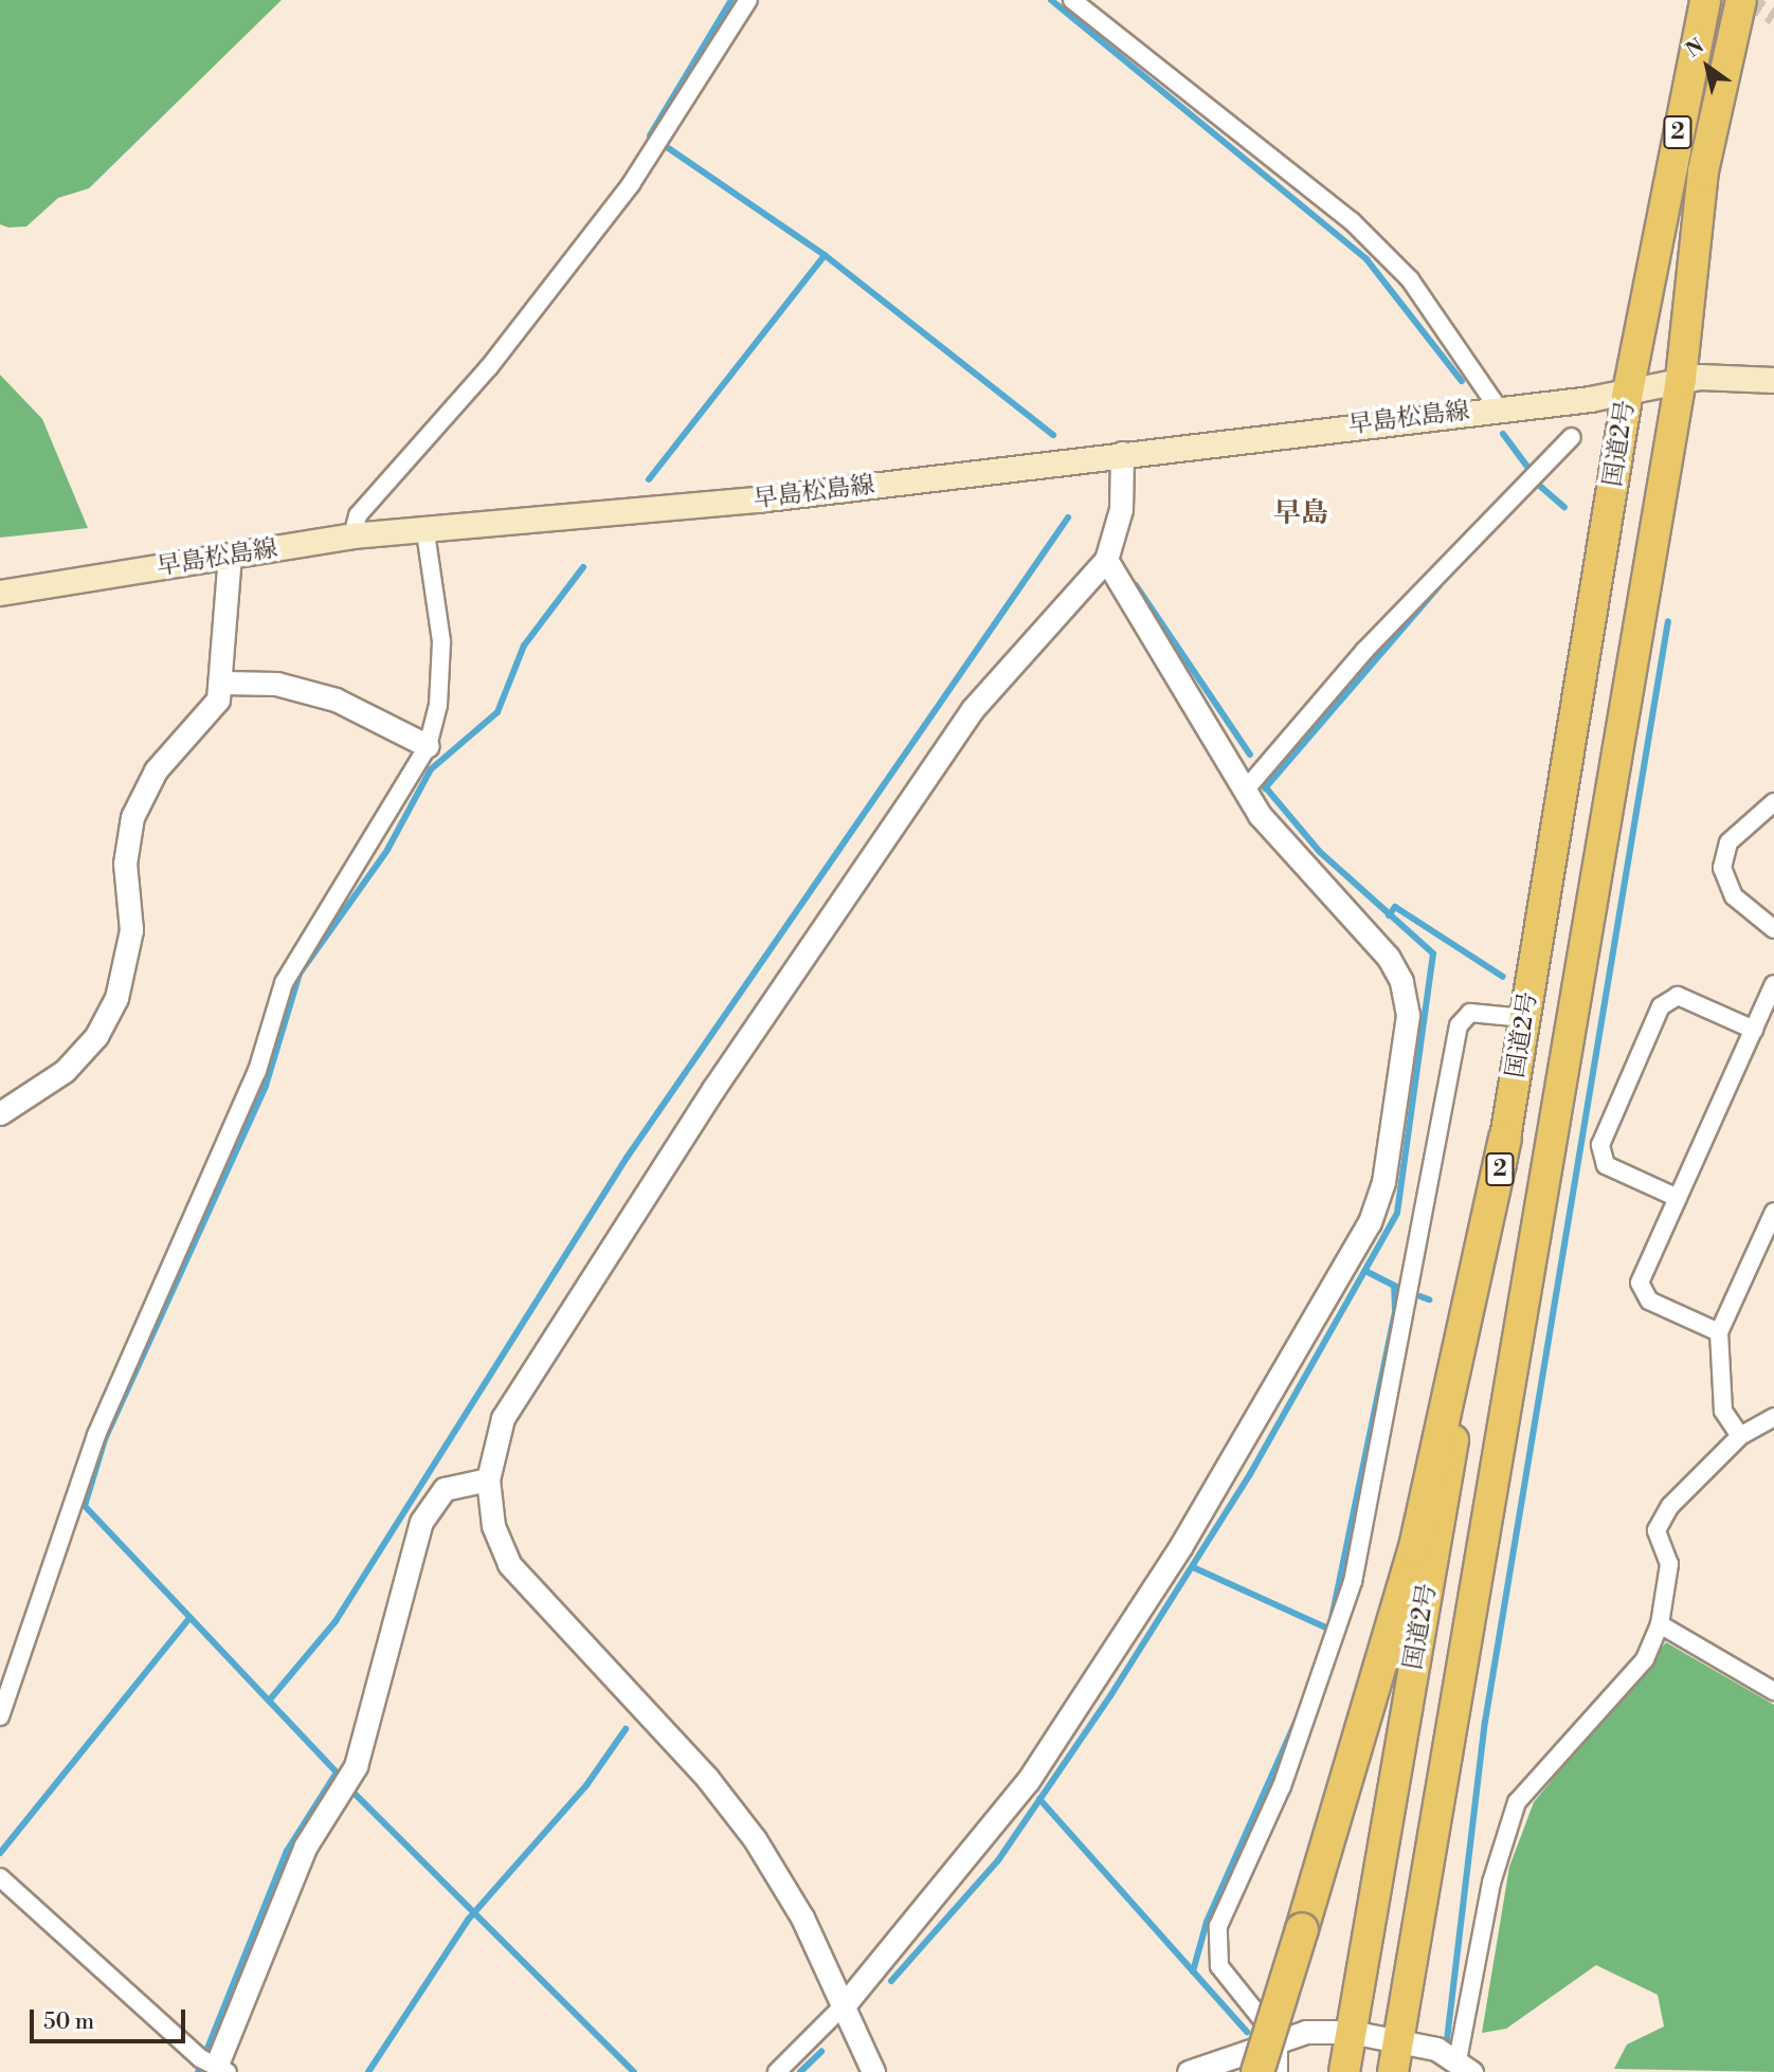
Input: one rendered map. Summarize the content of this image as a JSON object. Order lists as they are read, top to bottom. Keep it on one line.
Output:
{"streets":{"highway":["2","国道2号"],"main road":["早島松島線"]},"crossings":[["早島松島線","国道2号"]],"districts":["早島"],"scale_bar":"50 m","north":"top left"}
